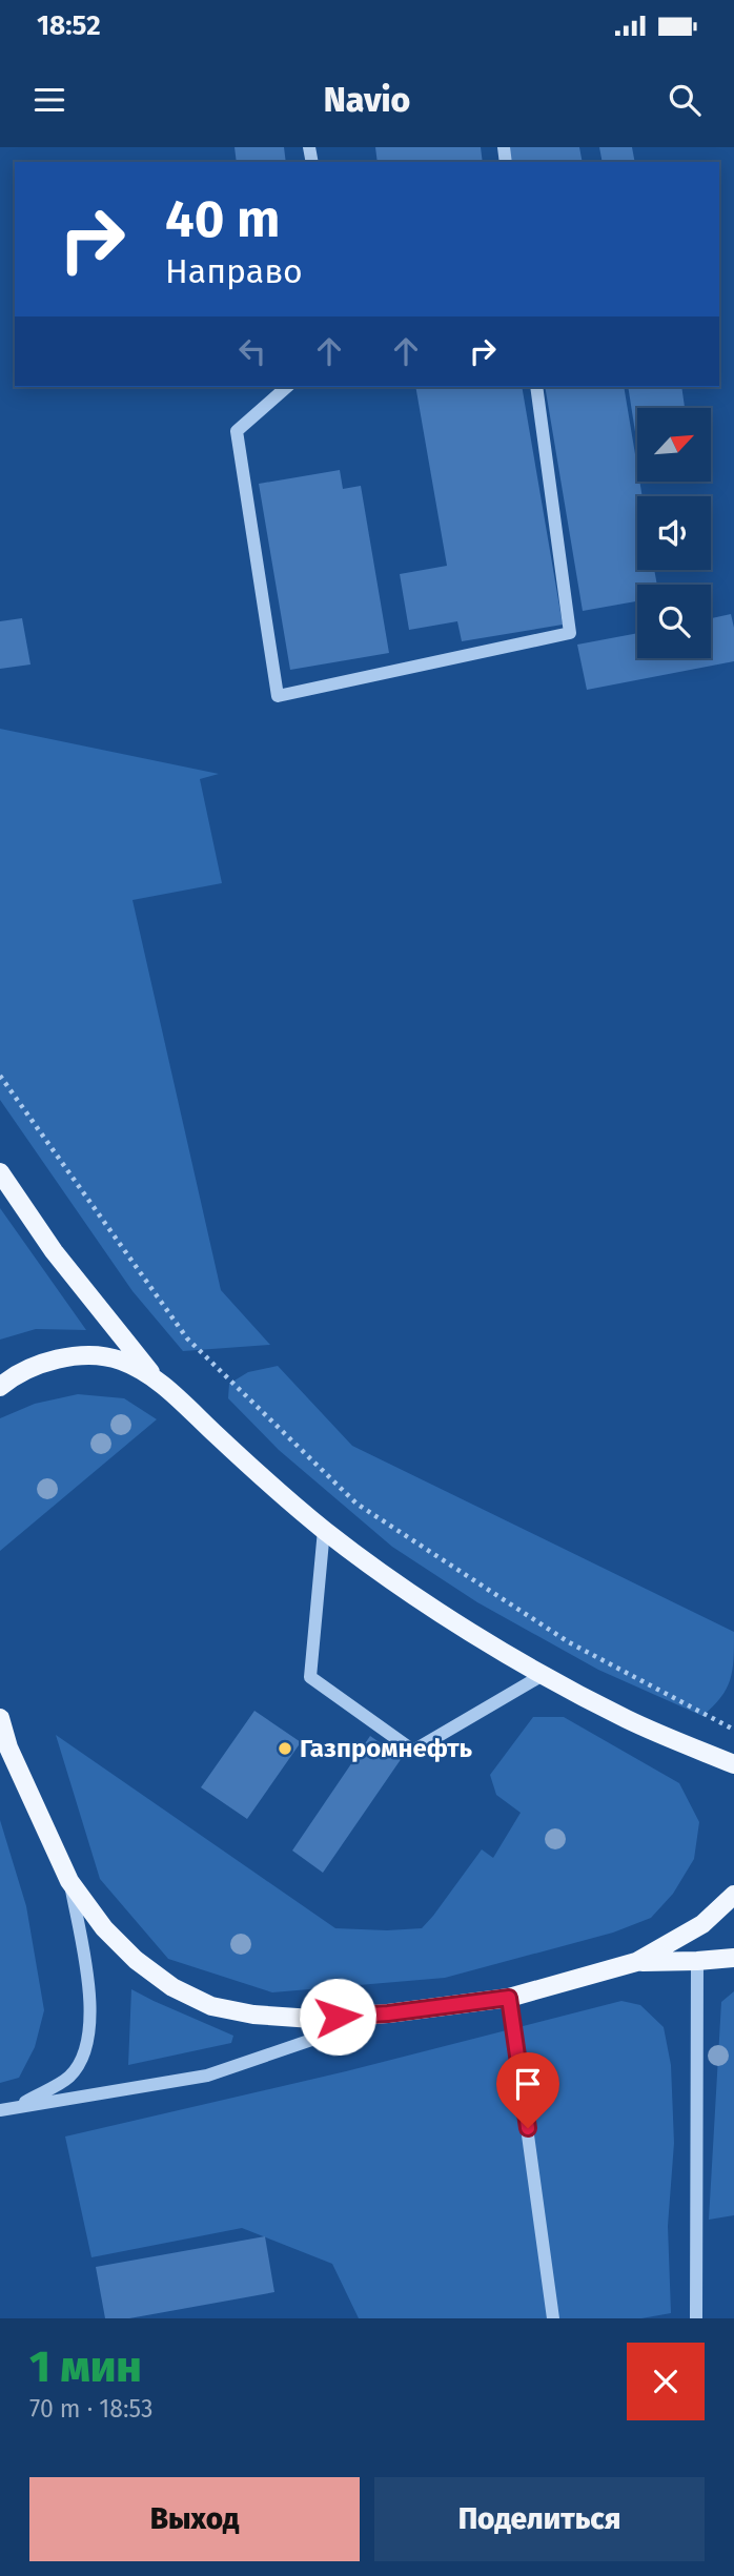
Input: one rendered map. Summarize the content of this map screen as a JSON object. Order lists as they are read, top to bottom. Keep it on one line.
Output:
{"places":["Газпромнефть"],"north":"top right","page":{"status":"18:52","header":"Navio","turn":["40 m","Направо"],"heading":["1 мин","70 m · 18:53"],"buttons":["Выход","Поделиться"]}}
